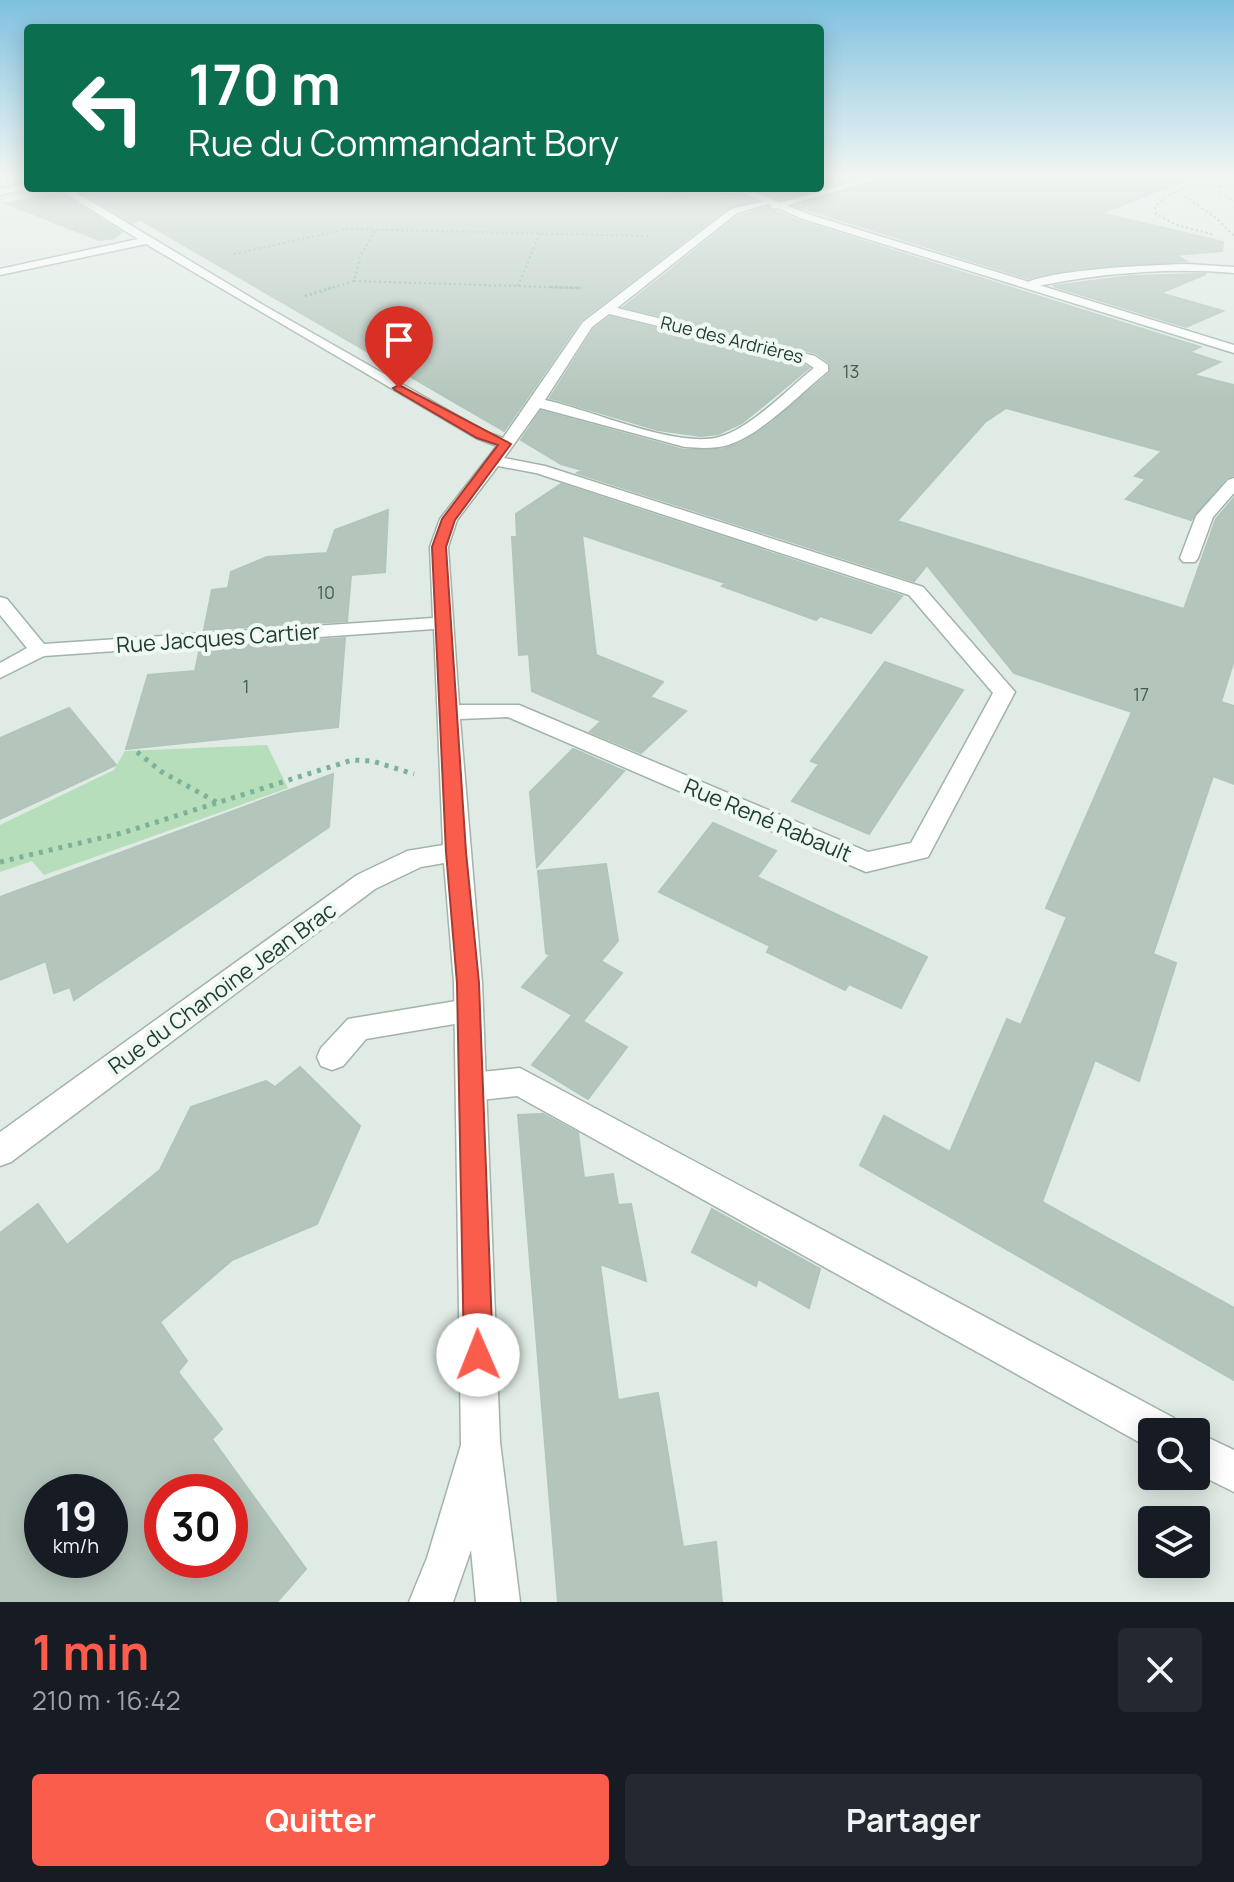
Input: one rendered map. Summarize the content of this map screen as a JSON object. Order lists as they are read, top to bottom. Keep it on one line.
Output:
{"streets":{"street":["Rue des Ardrières","Rue Jacques Cartier","Rue René Rabault","Rue du Chanoine Jean Brac"]},"house_numbers":["13","10","1","17"],"page":{"turn":["170 m","Rue du Commandant Bory"],"speed":"19 km/h","limit":"30","heading":["1 min","210 m · 16:42"],"buttons":["Quitter","Partager"]}}
